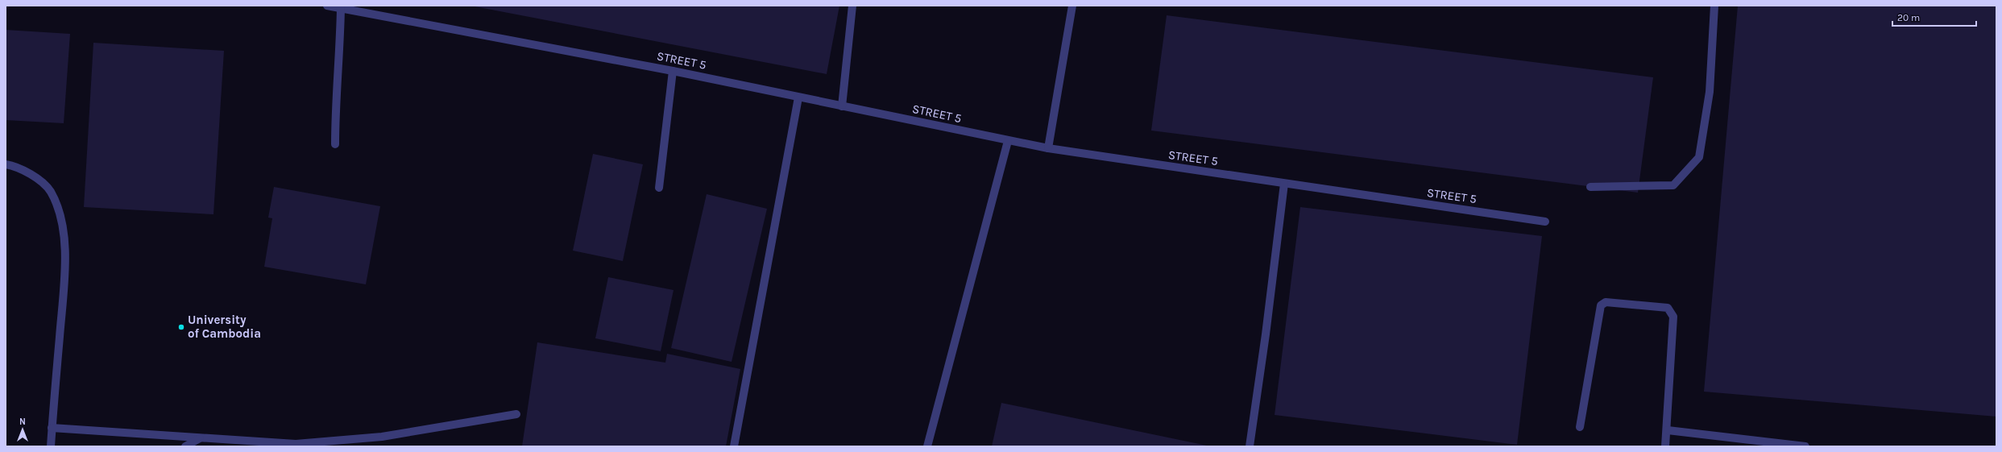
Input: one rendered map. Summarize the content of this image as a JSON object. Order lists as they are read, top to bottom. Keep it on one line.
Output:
{"streets":{"street":["STREET 5"]},"places":["University of Cambodia"],"scale_bar":"20 m","north":"top"}
